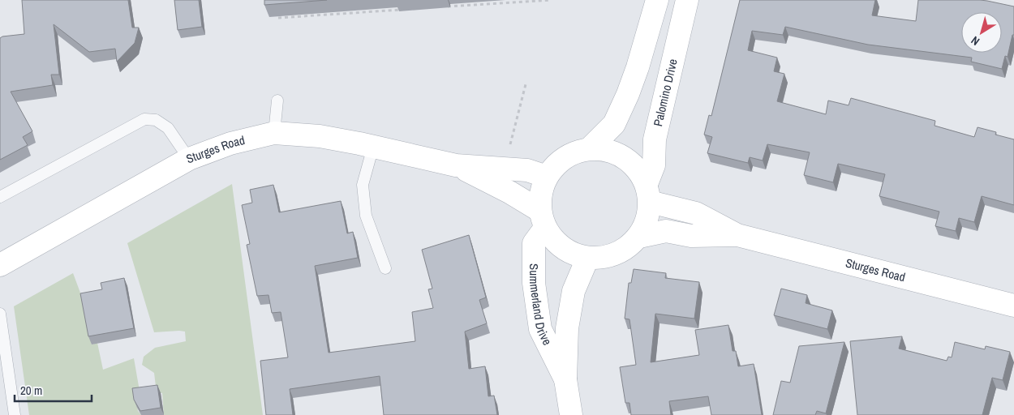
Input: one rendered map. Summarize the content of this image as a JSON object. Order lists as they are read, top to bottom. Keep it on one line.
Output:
{"streets":{"main road":["Palomino Drive","Sturges Road","Summerland Drive"]},"crossings":[["Palomino Drive","Sturges Road"],["Palomino Drive","Summerland Drive"],["Sturges Road","Summerland Drive"]],"scale_bar":"20 m","north":"bottom left"}
